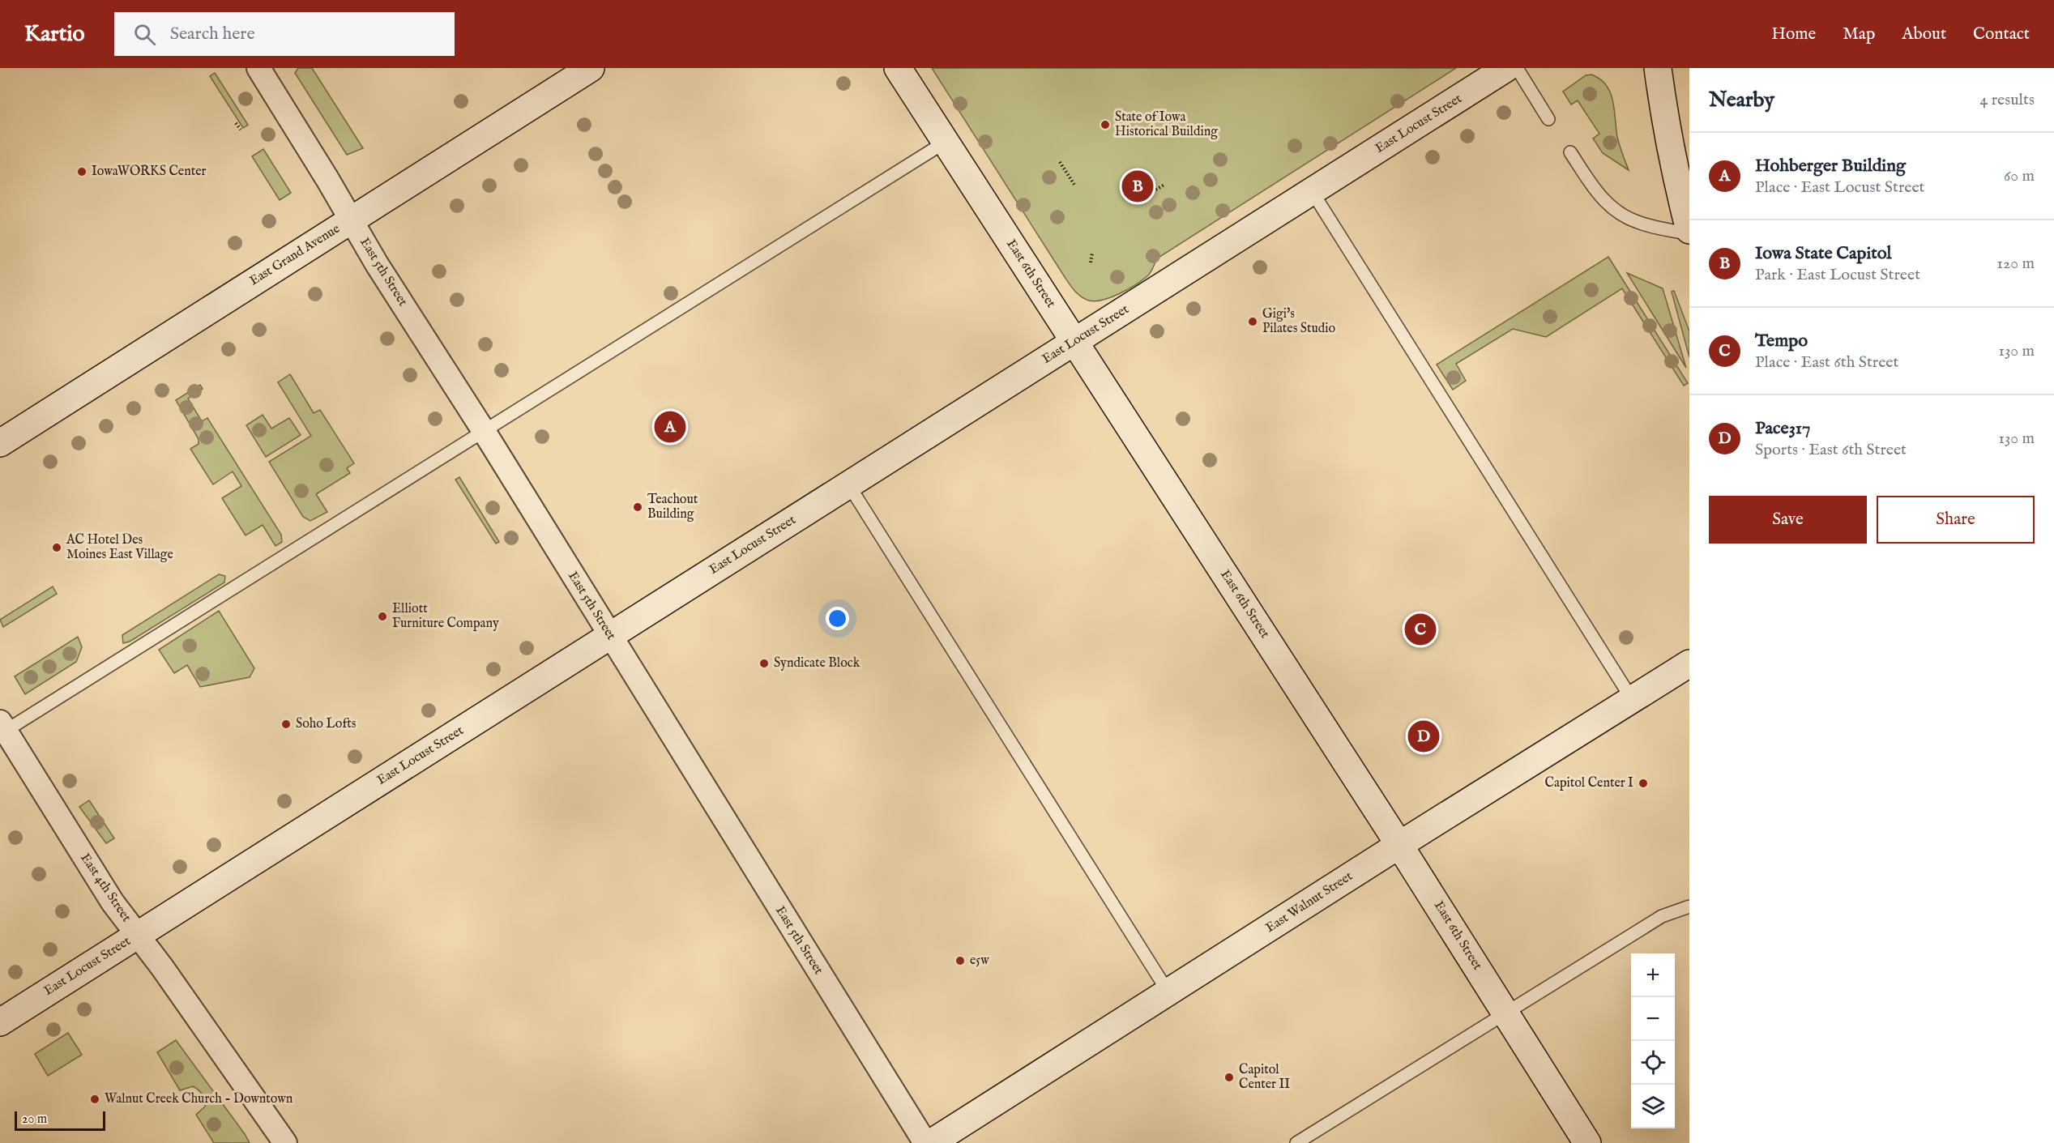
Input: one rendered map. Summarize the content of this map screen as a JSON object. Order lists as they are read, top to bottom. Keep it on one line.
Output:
{"streets":{"main road":["East Locust Street","East Grand Avenue","East 6th Street","East Walnut Street"],"street":["East 5th Street","East 4th Street"]},"crossings":[["East Locust Street","East 5th Street"],["East Locust Street","East 6th Street"],["East Locust Street","East 4th Street"],["East Grand Avenue","East 5th Street"],["East 6th Street","East Walnut Street"]],"places":["State of Iowa Historical Building","IowaWORKS Center","Gigi's Pilates Studio","Teachout Building","AC Hotel Des Moines East Village","Elliott Furniture Company","Syndicate Block","Soho Lofts","Capitol Center I","e5w","Capitol Center II","Walnut Creek Church - Downtown"],"scale_bar":"20 m","page":{"header":"Kartio","search":"Search here","nav":["Home","Map","About","Contact"],"heading":["Nearby","4 results"],"list":[{"mark":"A","name":"Hohberger Building","note":"Place · East Locust Street","value":"60 m"},{"mark":"B","name":"Iowa State Capitol","note":"Park · East Locust Street","value":"120 m"},{"mark":"C","name":"Tempo","note":"Place · East 6th Street","value":"130 m"},{"mark":"D","name":"Pace317","note":"Sports · East 6th Street","value":"130 m"}],"pins":["B","A","C","D"],"buttons":["Save","Share"],"map_buttons":["+","−"],"scale":"20 m"}}
